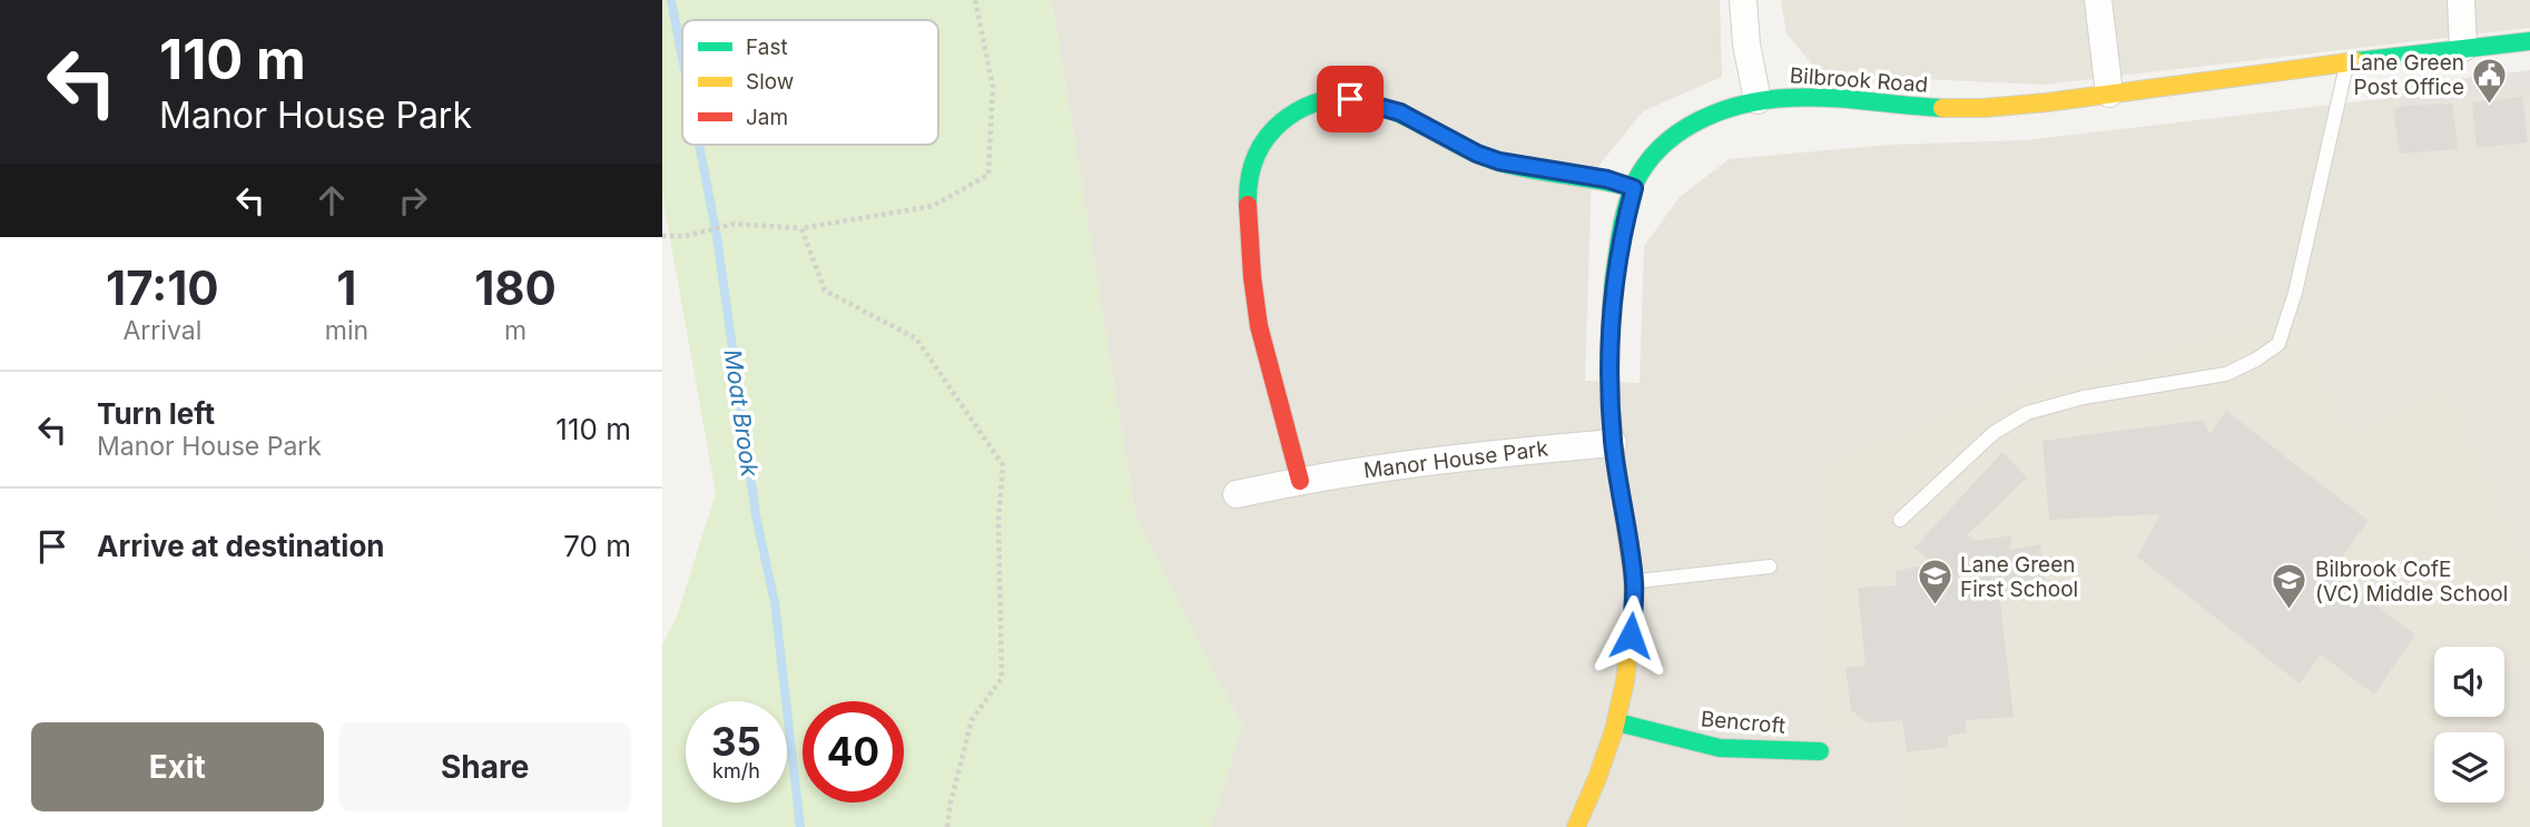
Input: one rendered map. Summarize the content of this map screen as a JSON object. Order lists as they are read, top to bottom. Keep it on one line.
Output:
{"streets":{"street":["Bilbrook Road","Manor House Park","Bencroft"]},"crossings":[["Bilbrook Road","Manor House Park"],["Bilbrook Road","Bencroft"]],"water":["Moat Brook"],"places":{"public building":["Lane Green Post Office"],"school or university":["Lane Green First School","Bilbrook CofE (VC) Middle School"]},"legend":["Fast","Slow","Jam"],"page":{"turn":["110 m","Manor House Park"],"eta":["17:10","Arrival","1","min","180","m"],"list":[{"name":"Turn left","note":"Manor House Park","value":"110 m"},{"name":"Arrive at destination","value":"70 m"}],"speed":"35 km/h","limit":"40","buttons":["Exit","Share"]}}
